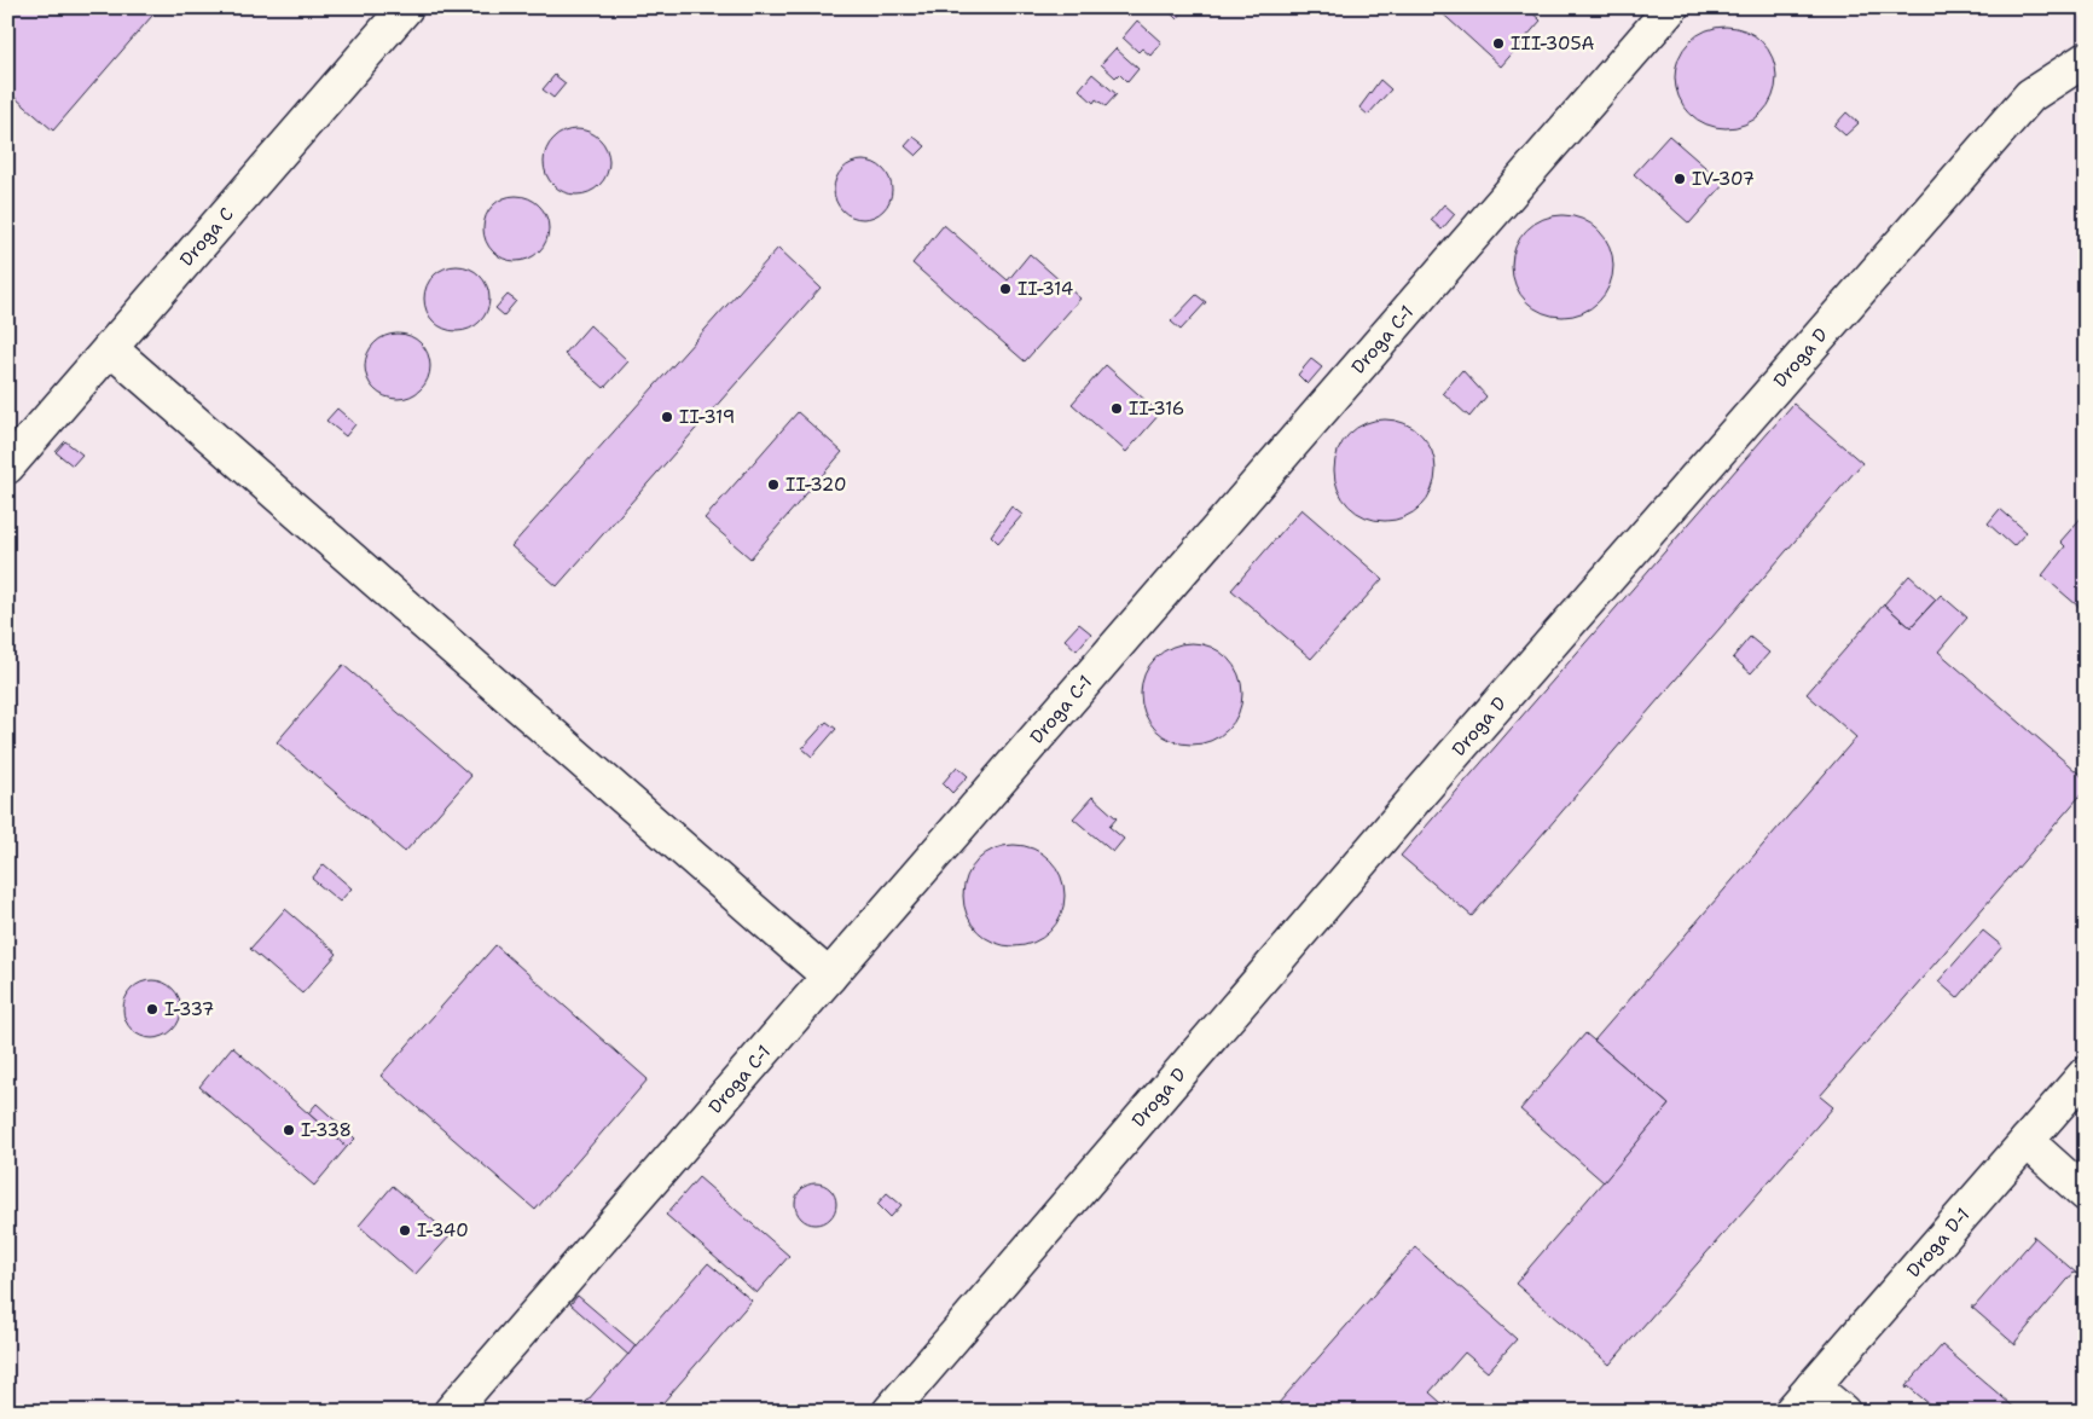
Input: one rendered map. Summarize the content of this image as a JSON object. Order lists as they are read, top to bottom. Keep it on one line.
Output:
{"streets":{"lane":["Droga C","Droga C-1","Droga D","Droga D-1"]},"places":["III-305A","IV-307","II-314","II-316","II-319","II-320","I-337","I-338","I-340"]}
